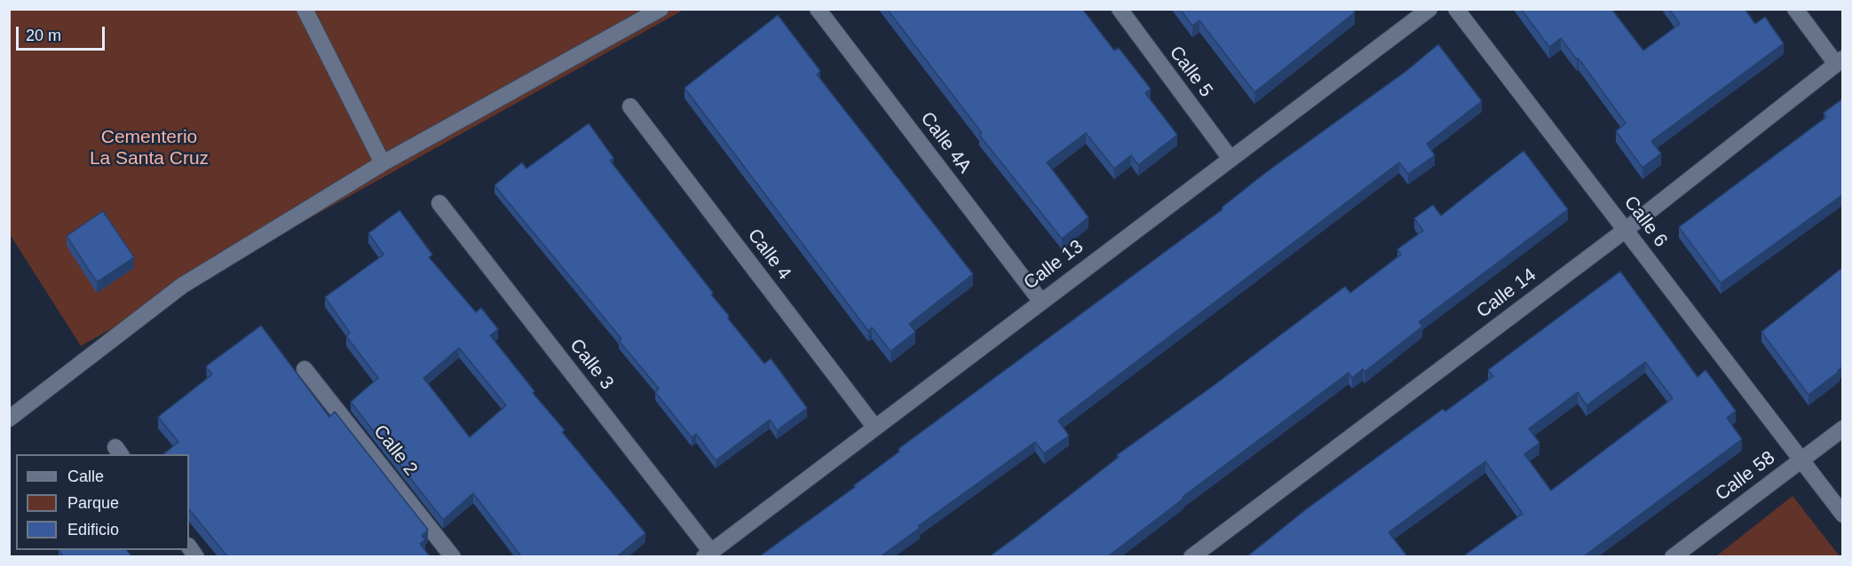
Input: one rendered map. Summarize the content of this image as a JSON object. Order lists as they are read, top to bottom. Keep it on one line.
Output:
{"streets":{"street":["Calle 5","Calle 4A","Calle 6","Calle 4","Calle 13","Calle 14","Calle 3","Calle 2","Calle 58"]},"crossings":[["Calle 5","Calle 13"],["Calle 4A","Calle 13"],["Calle 6","Calle 14"],["Calle 6","Calle 58"],["Calle 4","Calle 13"],["Calle 13","Calle 3"]],"parks":["Cementerio La Santa Cruz"],"legend":["Calle","Parque","Edificio"],"scale_bar":"20 m"}
